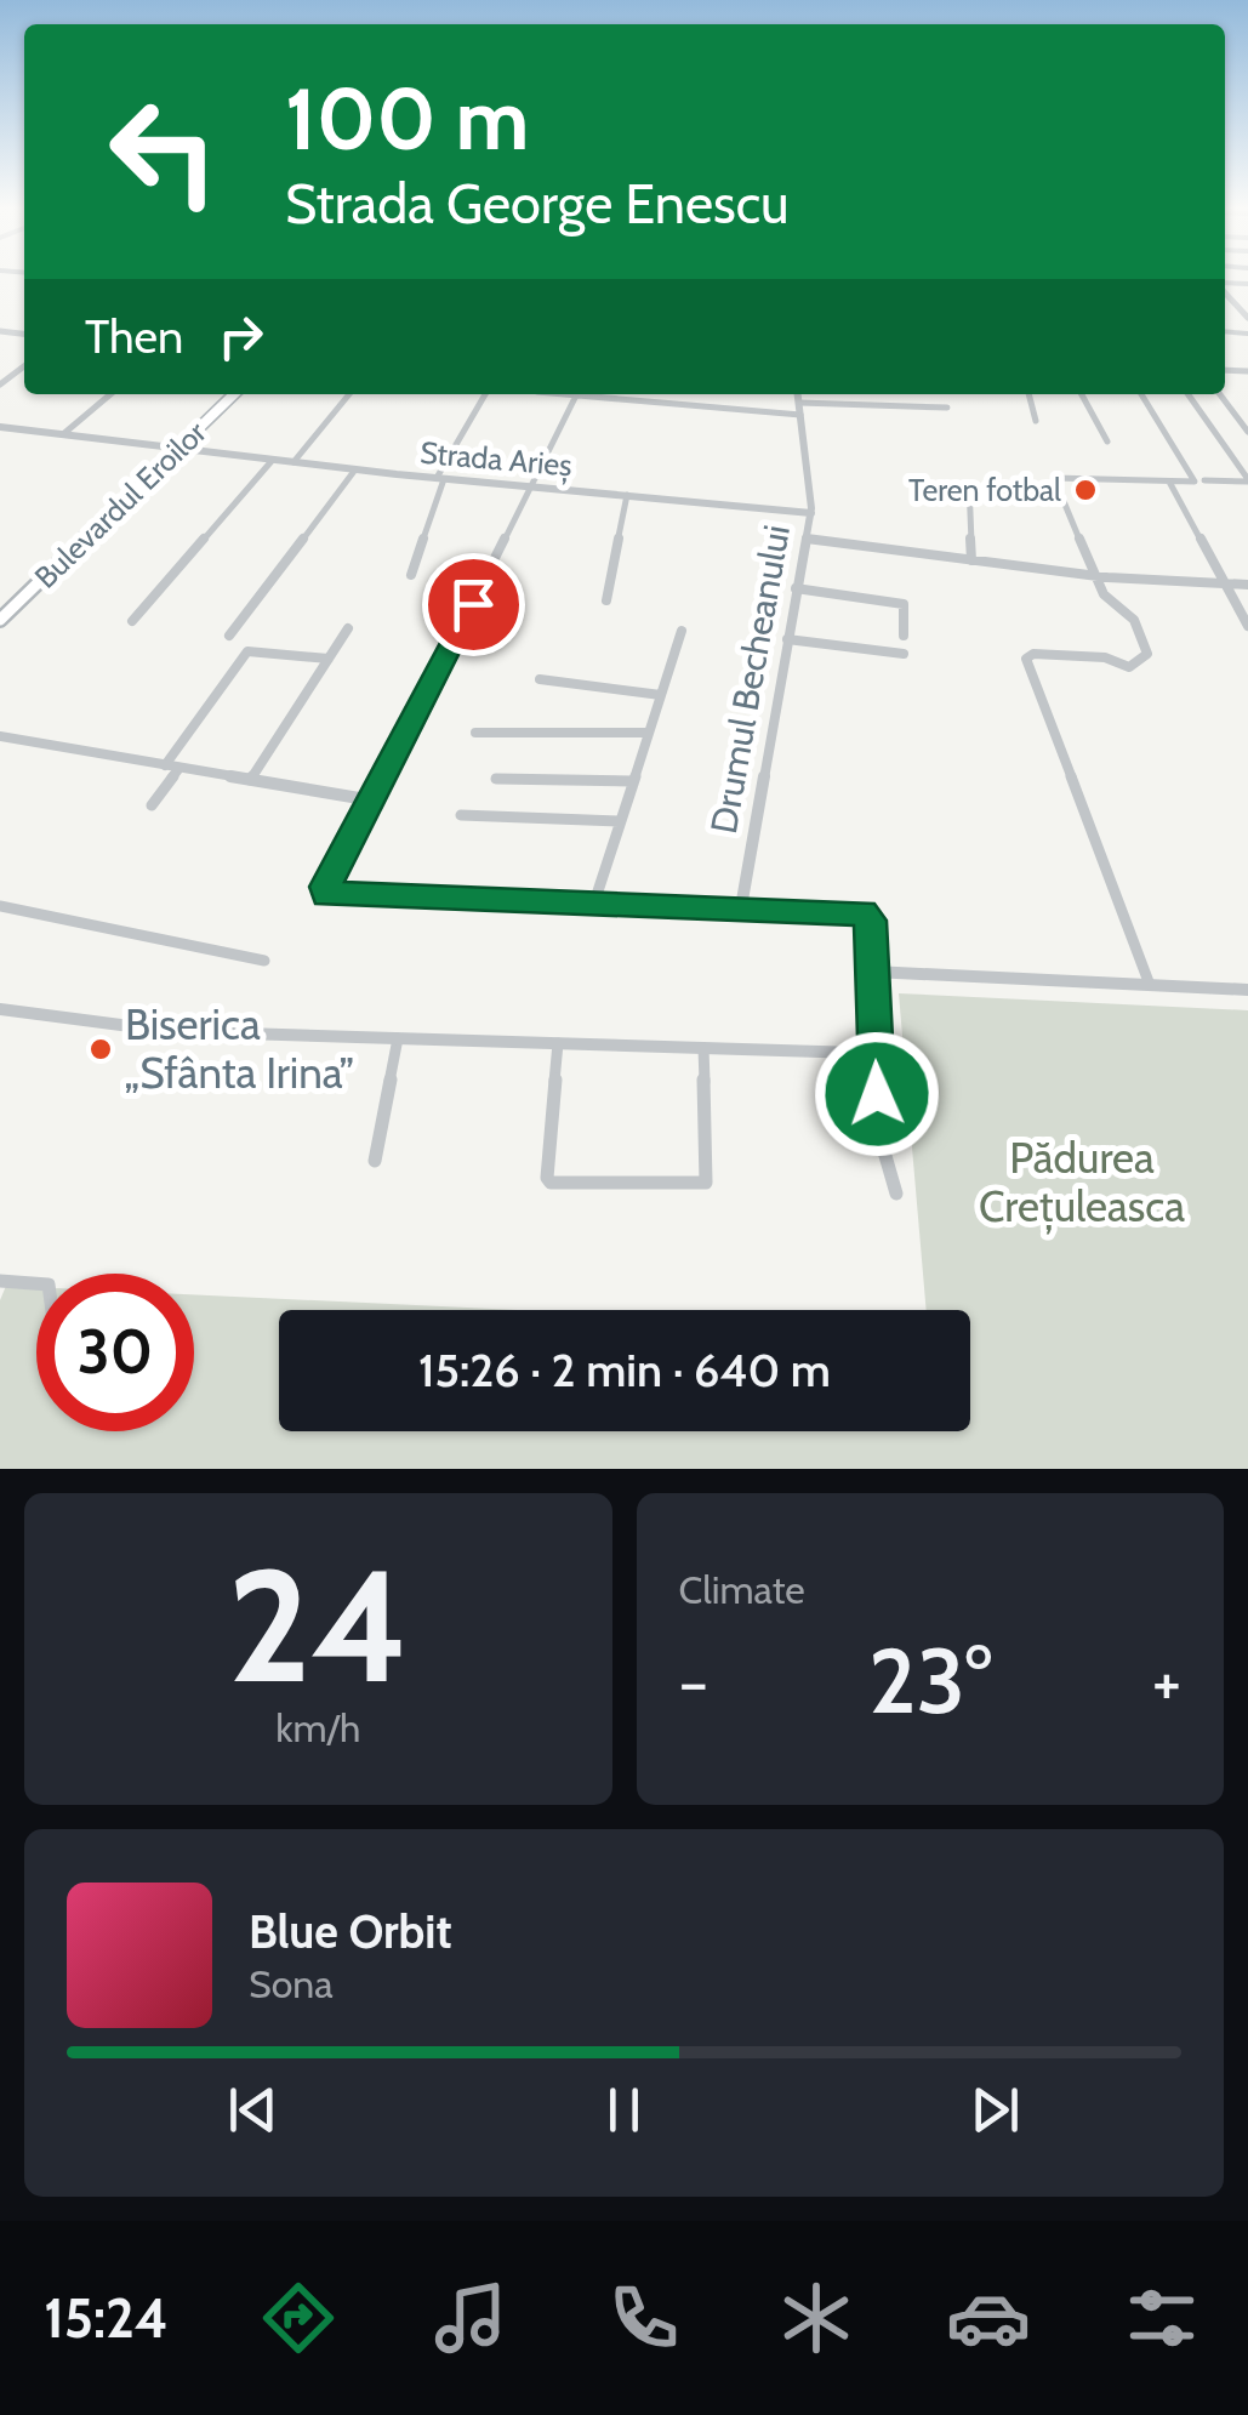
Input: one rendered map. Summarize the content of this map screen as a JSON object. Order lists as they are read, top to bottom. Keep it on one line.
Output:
{"streets":{"main road":["Bulevardul Eroilor"],"street":["Strada Arieș","Drumul Becheanului"]},"crossings":[["Strada Arieș","Bulevardul Eroilor"],["Strada Arieș","Drumul Becheanului"]],"parks":["Pădurea Crețuleasca"],"places":["Teren fotbal","Biserica „Sfânta Irina”"],"page":{"turn":["100 m","Strada George Enescu"],"then":"Then","limit":"30","trip":"15:26 · 2 min · 640 m","tile":[["24","km/h"],"Climate"],"heat":["−","23°","+"],"song":["Blue Orbit","Sona"],"tabs":"15:24"}}
